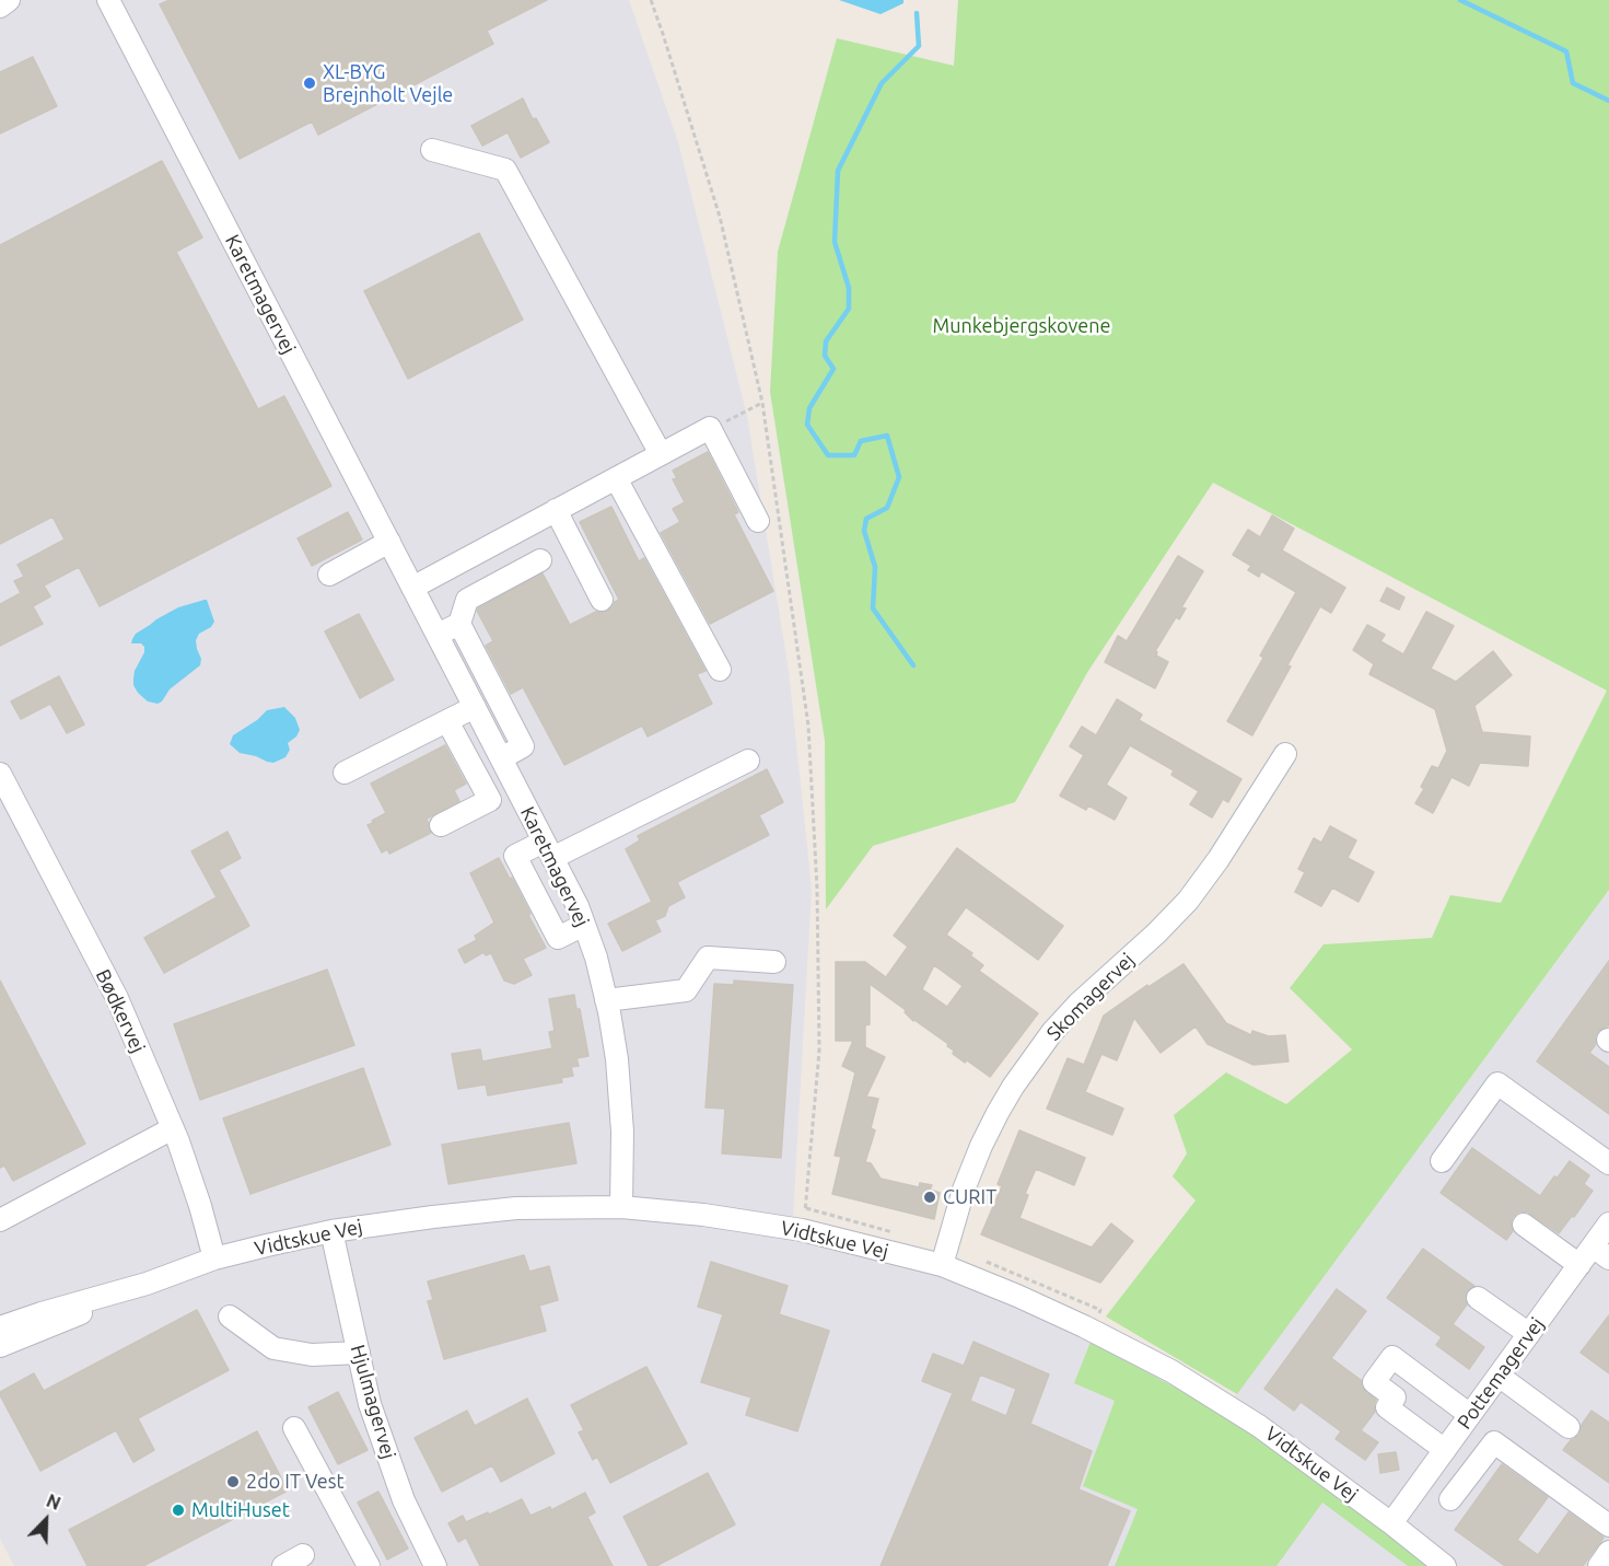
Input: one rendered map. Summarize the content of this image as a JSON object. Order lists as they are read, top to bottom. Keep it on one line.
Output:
{"streets":{"street":["Karetmagervej","Skomagervej","Bødkervej","Vidtskue Vej","Pottemagervej","Hjulmagervej"]},"crossings":[["Karetmagervej","Vidtskue Vej"],["Skomagervej","Vidtskue Vej"],["Bødkervej","Vidtskue Vej"],["Vidtskue Vej","Pottemagervej"],["Vidtskue Vej","Hjulmagervej"]],"parks":["Munkebjergskovene"],"places":["XL-BYG Brejnholt Vejle","CURIT","2do IT Vest","MultiHuset"],"north":"top right"}
